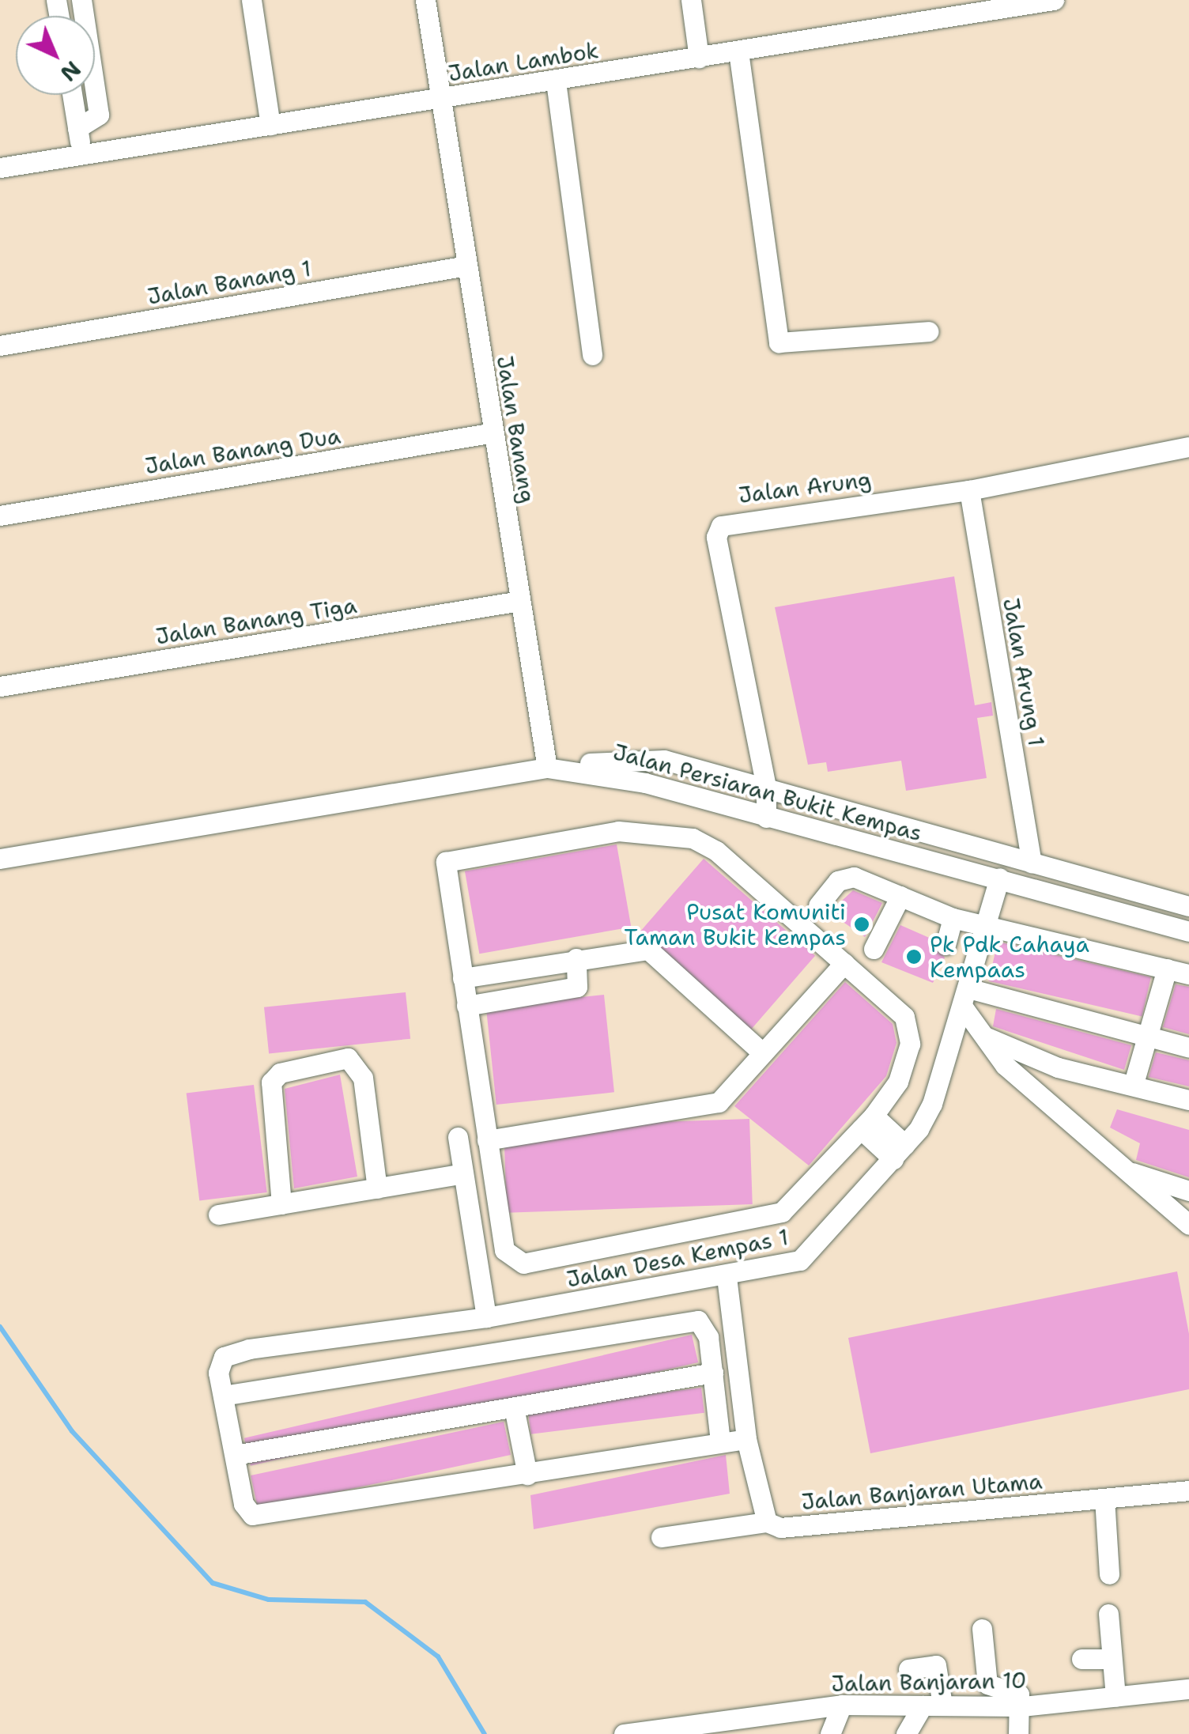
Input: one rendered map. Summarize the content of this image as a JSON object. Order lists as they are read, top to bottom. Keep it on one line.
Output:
{"streets":{"street":["Jalan Lambok","Jalan Banang 1","Jalan Banang","Jalan Banang Dua","Jalan Arung","Jalan Banang Tiga","Jalan Arung 1","Jalan Persiaran Bukit Kempas","Jalan Desa Kempas 1","Jalan Banjaran Utama","Jalan Banjaran 10"]},"crossings":[["Jalan Lambok","Jalan Banang"],["Jalan Banang 1","Jalan Banang"],["Jalan Banang","Jalan Banang Dua"],["Jalan Banang","Jalan Banang Tiga"],["Jalan Banang","Jalan Persiaran Bukit Kempas"],["Jalan Arung","Jalan Arung 1"],["Jalan Arung","Jalan Persiaran Bukit Kempas"],["Jalan Persiaran Bukit Kempas","Jalan Desa Kempas 1"]],"places":["Pusat Komuniti Taman Bukit Kempas","Pk Pdk Cahaya Kempaas"],"north":"bottom right"}
